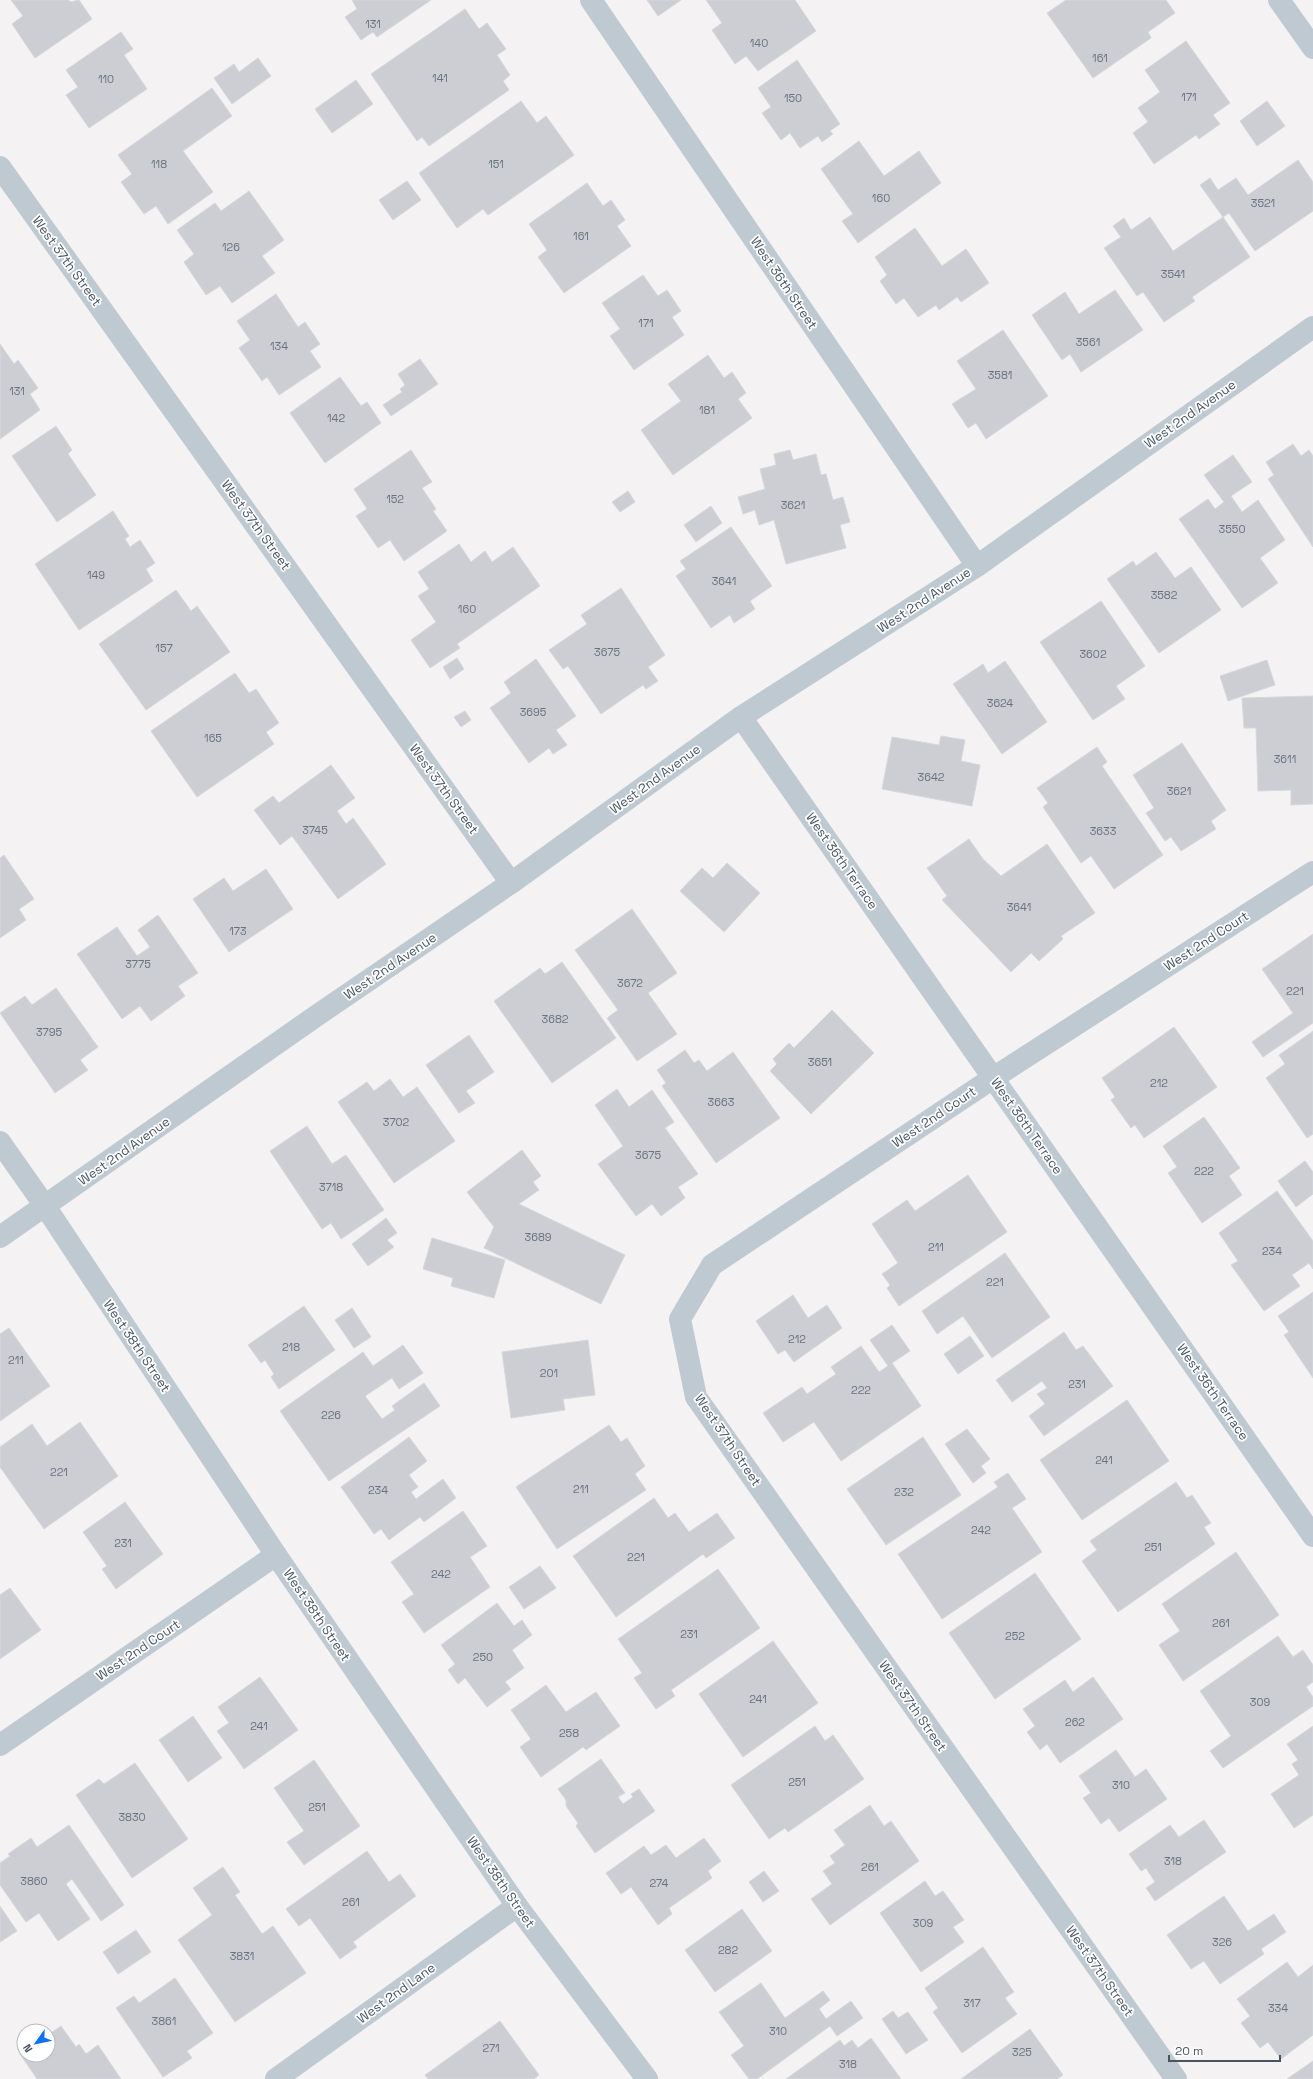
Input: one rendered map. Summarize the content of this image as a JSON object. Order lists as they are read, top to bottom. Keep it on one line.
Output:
{"streets":{"street":["West 37th Street","West 36th Street","West 2nd Avenue","West 36th Terrace","West 2nd Court","West 38th Street","West 2nd Lane"]},"crossings":[["West 37th Street","West 2nd Avenue"],["West 37th Street","West 2nd Court"],["West 36th Street","West 2nd Avenue"],["West 2nd Avenue","West 36th Terrace"],["West 2nd Avenue","West 38th Street"],["West 36th Terrace","West 2nd Court"],["West 2nd Court","West 38th Street"],["West 38th Street","West 2nd Lane"]],"house_numbers":["131","140","161","141","110","171","150","118","151","160","3521","161","126","3541","171","3561","134","3581","131","181","142","152","3621","3550","149","3641","3582","160","157","3675","3602","3624","3695","165","3611","3642","3621","3745","3633","3641","173","3775","3672","221","3682","3795","3651","212","3663","3702","3675","222","3718","3689","211","234","221","212","218","211","201","231","222","226","241","221","211","234","232","242","231","251","221","242","261","231","252","250","241","309","262","241","258","251","310","251","3830","318","261","3860","274","261","309","326","282","3831","317","334","3861","310","271","325","318"],"scale_bar":"20 m","north":"bottom left"}
